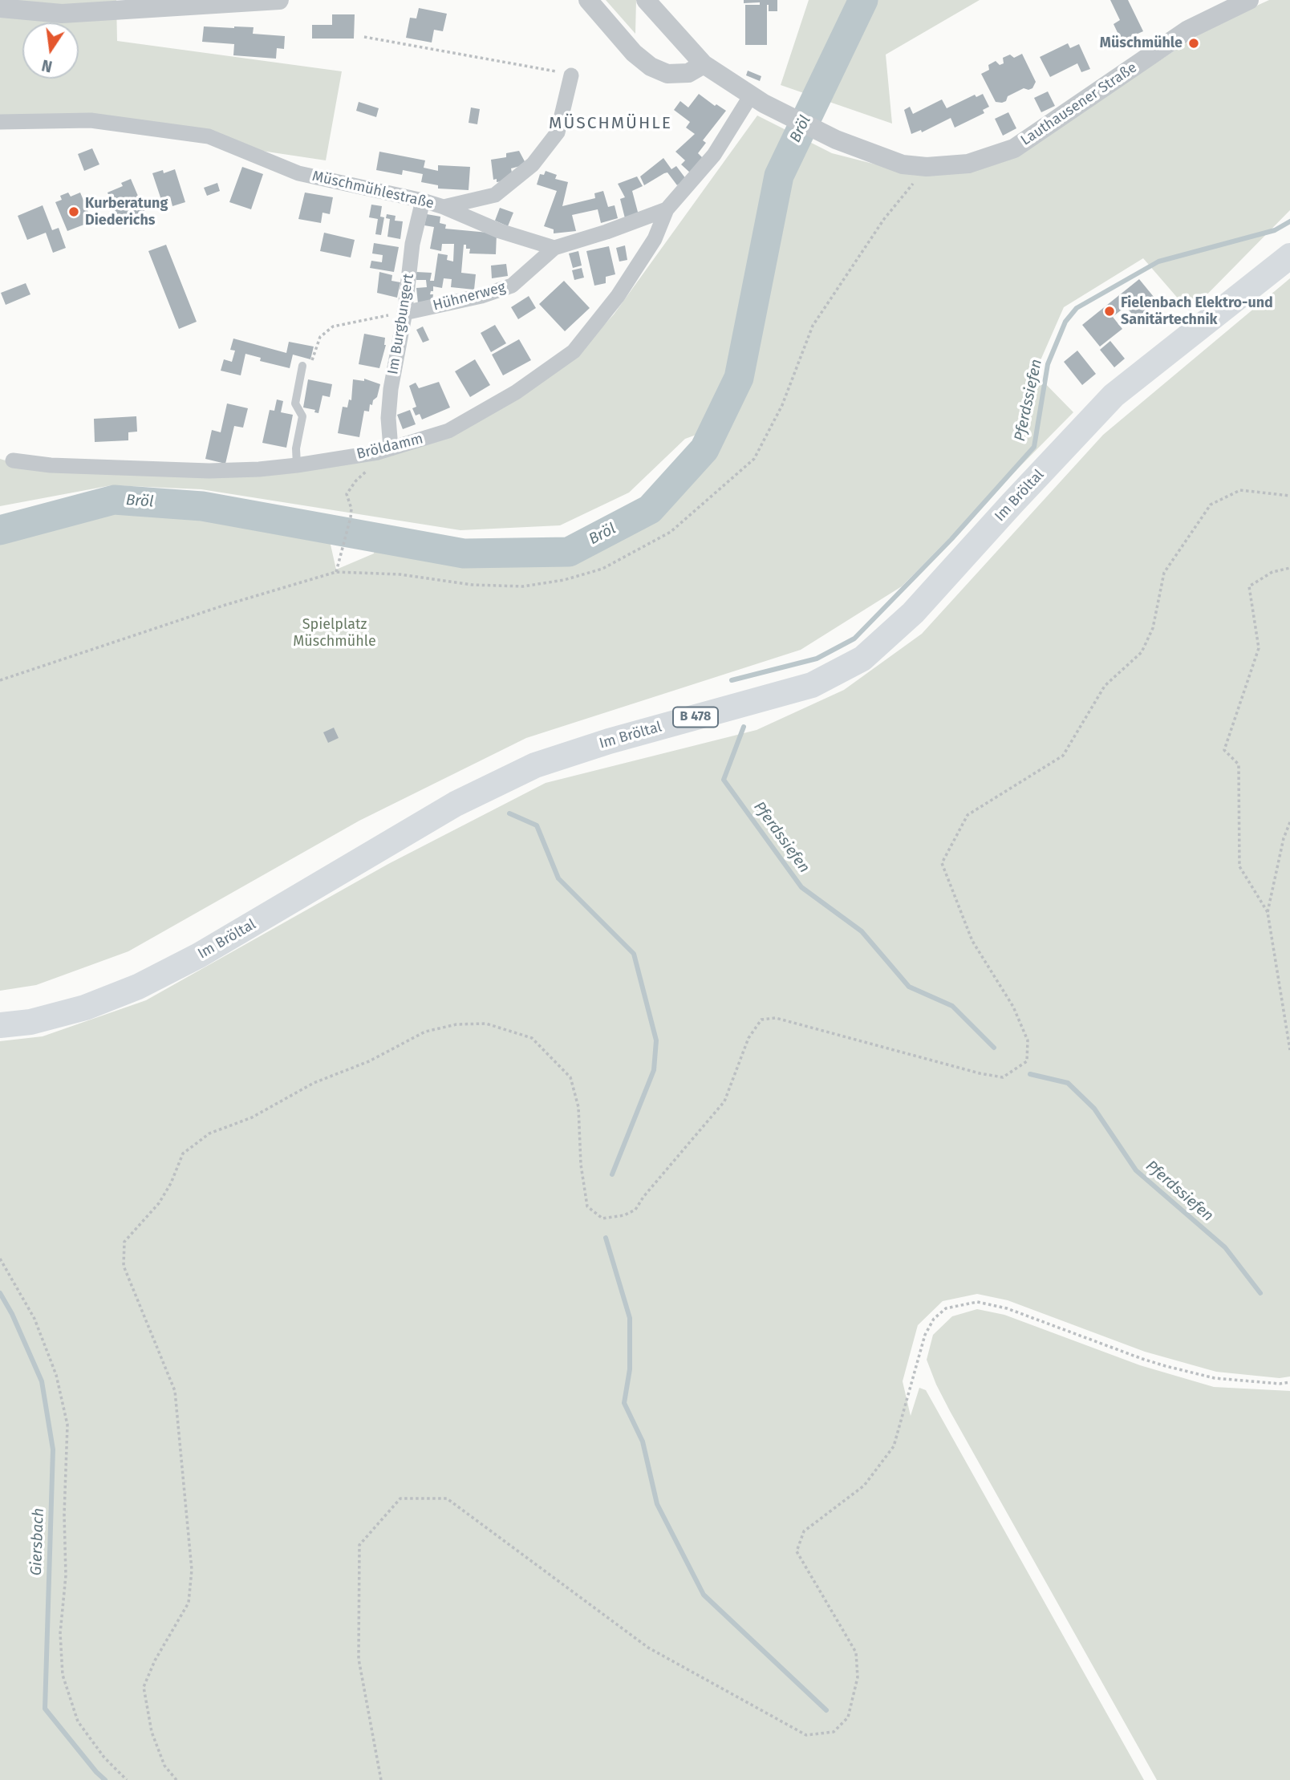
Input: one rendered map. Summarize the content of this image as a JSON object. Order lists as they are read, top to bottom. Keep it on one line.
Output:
{"streets":{"main road":["Im Bröltal","B 478"],"street":["Lauthausener Straße","Müschmühlestraße","Hühnerweg","Im Burgbungert","Bröldamm"]},"crossings":[["Müschmühlestraße","Hühnerweg"],["Müschmühlestraße","Im Burgbungert"],["Hühnerweg","Im Burgbungert"],["Im Burgbungert","Bröldamm"]],"districts":["MÜSCHMÜHLE"],"water":["Bröl","Pferdssiefen","Giersbach"],"parks":["Spielplatz Müschmühle"],"places":["Müschmühle","Kurberatung Diederichs","Fielenbach Elektro-und Sanitärtechnik"],"north":"bottom"}
